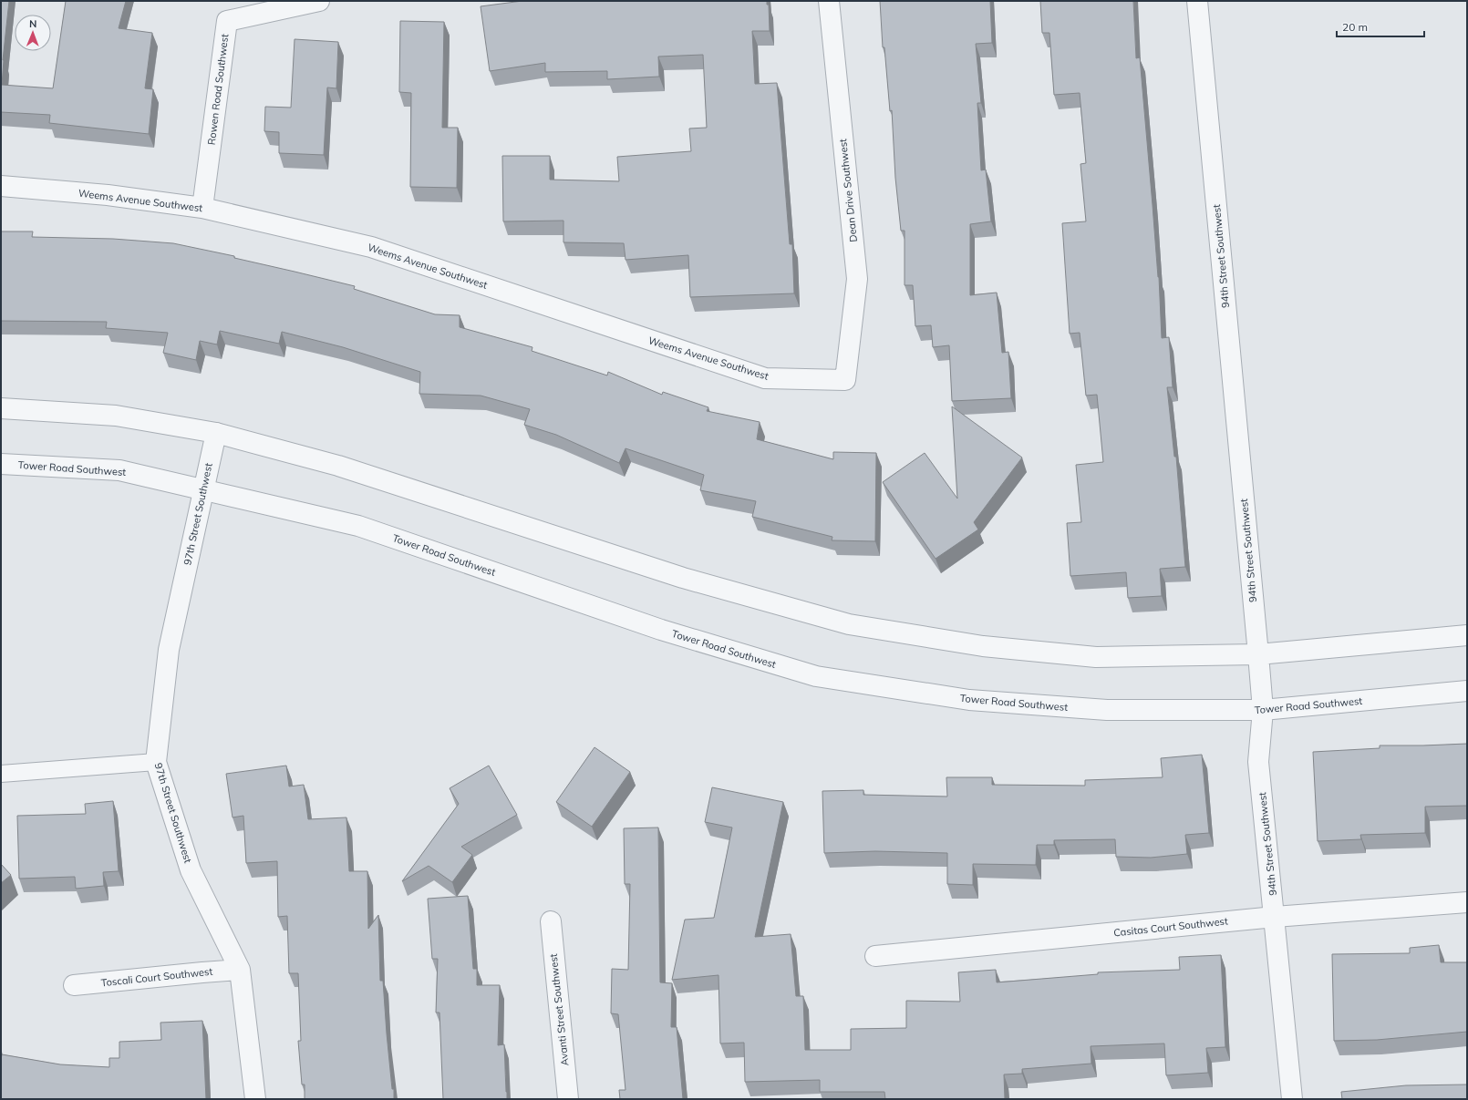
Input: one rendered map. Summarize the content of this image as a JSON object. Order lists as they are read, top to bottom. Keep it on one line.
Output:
{"streets":{"street":["Rowen Road Southwest","Dean Drive Southwest","Weems Avenue Southwest","94th Street Southwest","Tower Road Southwest","97th Street Southwest","Casitas Court Southwest","Toscali Court Southwest","Avanti Street Southwest"]},"crossings":[["Rowen Road Southwest","Weems Avenue Southwest"],["Dean Drive Southwest","Weems Avenue Southwest"],["94th Street Southwest","Tower Road Southwest"],["94th Street Southwest","Casitas Court Southwest"],["Tower Road Southwest","97th Street Southwest"],["97th Street Southwest","Toscali Court Southwest"]],"scale_bar":"20 m","north":"top"}
